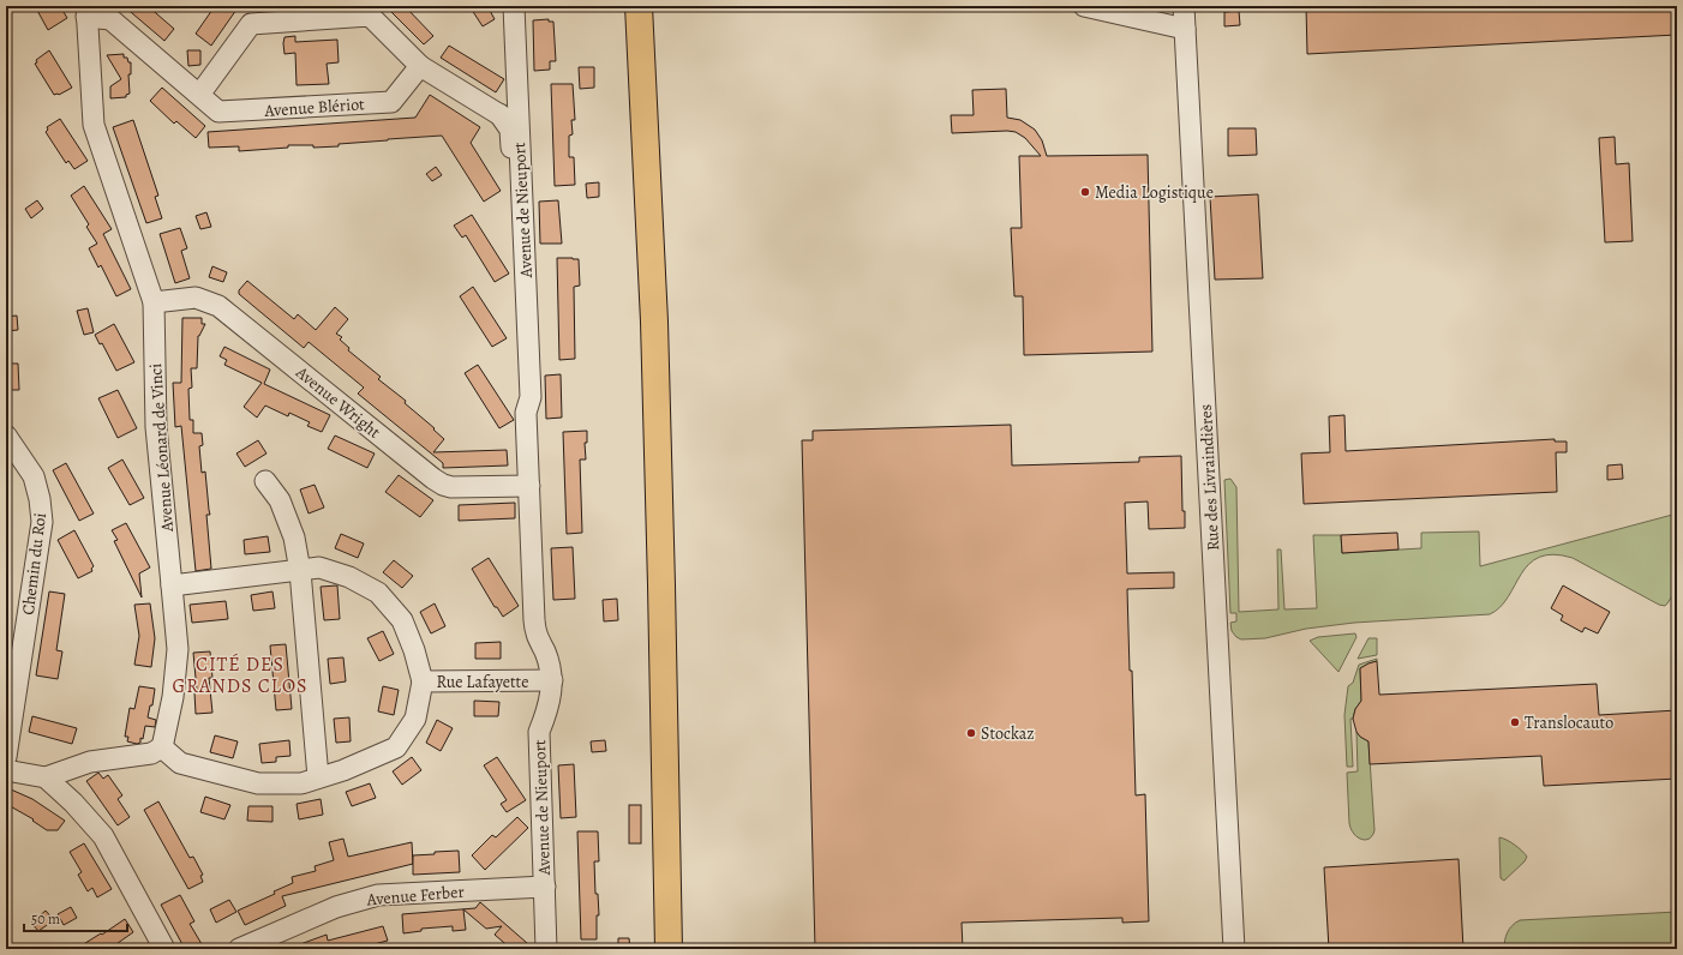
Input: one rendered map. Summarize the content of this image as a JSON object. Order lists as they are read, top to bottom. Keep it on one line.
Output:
{"streets":{"street":["Avenue Blériot","Avenue de Nieuport","Avenue Wright","Avenue Léonard de Vinci","Rue des Livraindières","Chemin du Roi","Rue Lafayette","Avenue Ferber"]},"crossings":[["Avenue Blériot","Avenue Léonard de Vinci"],["Avenue de Nieuport","Avenue Wright"],["Avenue de Nieuport","Rue Lafayette"],["Avenue de Nieuport","Avenue Ferber"],["Avenue Wright","Avenue Léonard de Vinci"],["Avenue Léonard de Vinci","Rue Lafayette"]],"districts":["CITÉ DES GRANDS CLOS"],"places":["Media Logistique","Translocauto","Stockaz"],"scale_bar":"50 m"}
